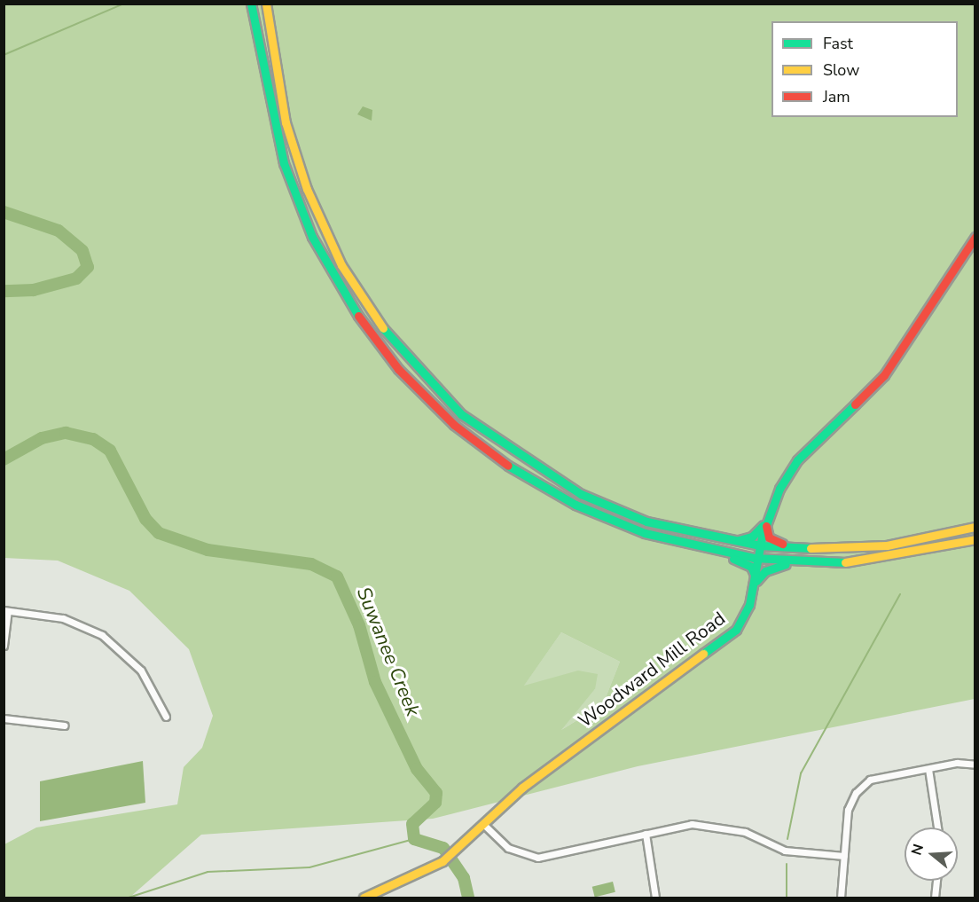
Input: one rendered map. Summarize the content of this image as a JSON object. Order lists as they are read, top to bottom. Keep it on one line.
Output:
{"streets":{"main road":["Woodward Mill Road"]},"water":["Suwanee Creek"],"legend":["Fast","Slow","Jam"],"north":"left"}
